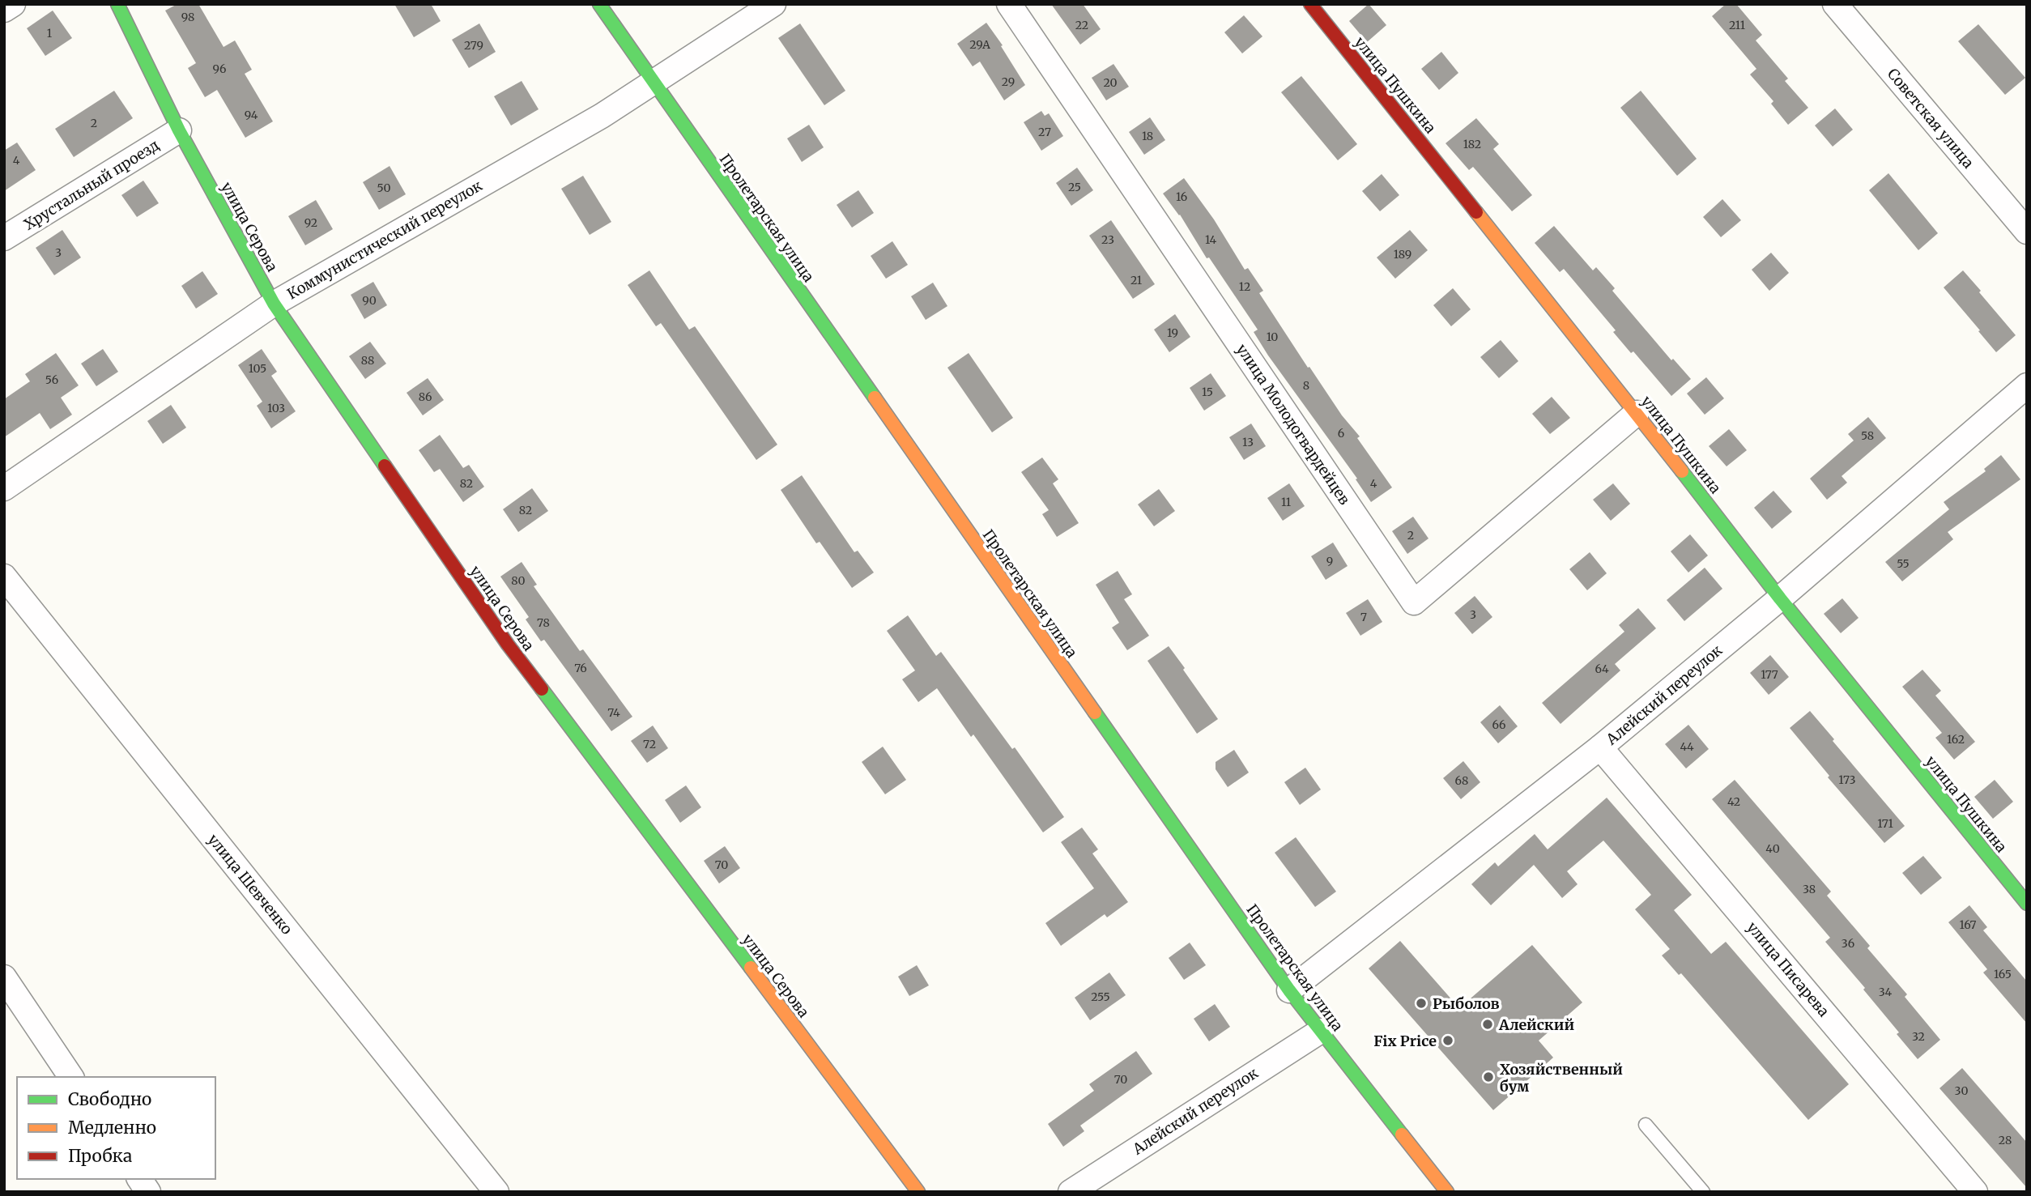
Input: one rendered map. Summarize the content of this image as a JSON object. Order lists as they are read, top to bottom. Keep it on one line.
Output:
{"streets":{"street":["улица Пушкина","Советская улица","Хрустальный проезд","Пролетарская улица","улица Серова","Коммунистический переулок","улица Молодогвардейцев","Алейский переулок","улица Шевченко","улица Писарева"]},"crossings":[["улица Пушкина","улица Молодогвардейцев"],["улица Пушкина","Алейский переулок"],["Хрустальный проезд","улица Серова"],["Пролетарская улица","Коммунистический переулок"],["Пролетарская улица","Алейский переулок"],["улица Серова","Коммунистический переулок"],["Алейский переулок","улица Писарева"]],"places":["Рыболов","Алейский","Fix Price","Хозяйственный бум"],"house_numbers":["98","22","211","1","29А","279","96","29","20","94","2","27","18","182","4","25","50","16","92","23","14","3","189","21","12","90","19","10","88","105","56","8","15","86","103","6","58","13","82","4","11","82","2","9","55","80","3","7","78","76","64","177","74","66","162","72","44","173","68","42","171","40","70","38","167","36","165","34","255","32","70","30","28"],"legend":["Свободно","Медленно","Пробка"]}
